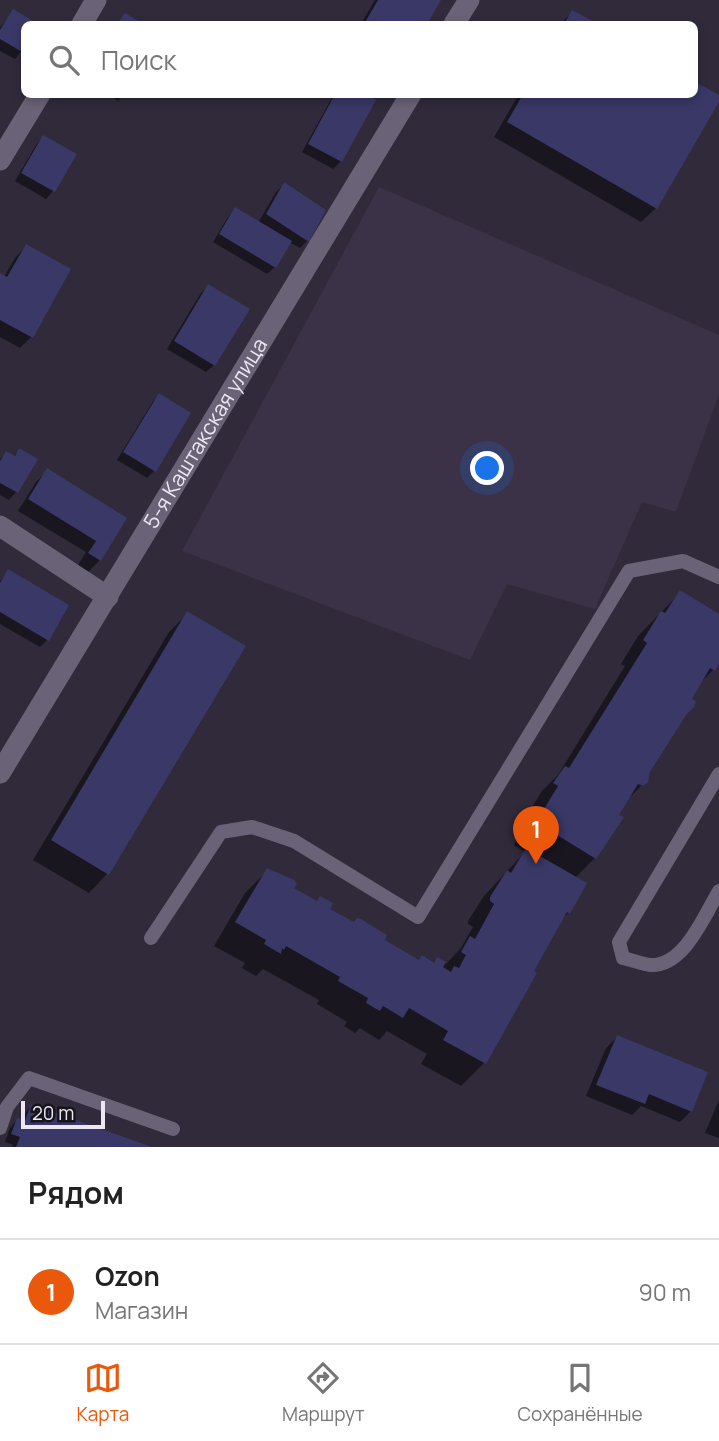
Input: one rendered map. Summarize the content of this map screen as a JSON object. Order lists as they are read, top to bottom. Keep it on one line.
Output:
{"streets":{"street":["5-я Каштакская улица"]},"scale_bar":"20 m","page":{"search":"Поиск","pins":"1","scale":"20 m","heading":"Рядом","list":[{"mark":"1","name":"Ozon","note":"Магазин","value":"90 m"}],"nav":["Карта","Маршрут","Сохранённые"]}}
